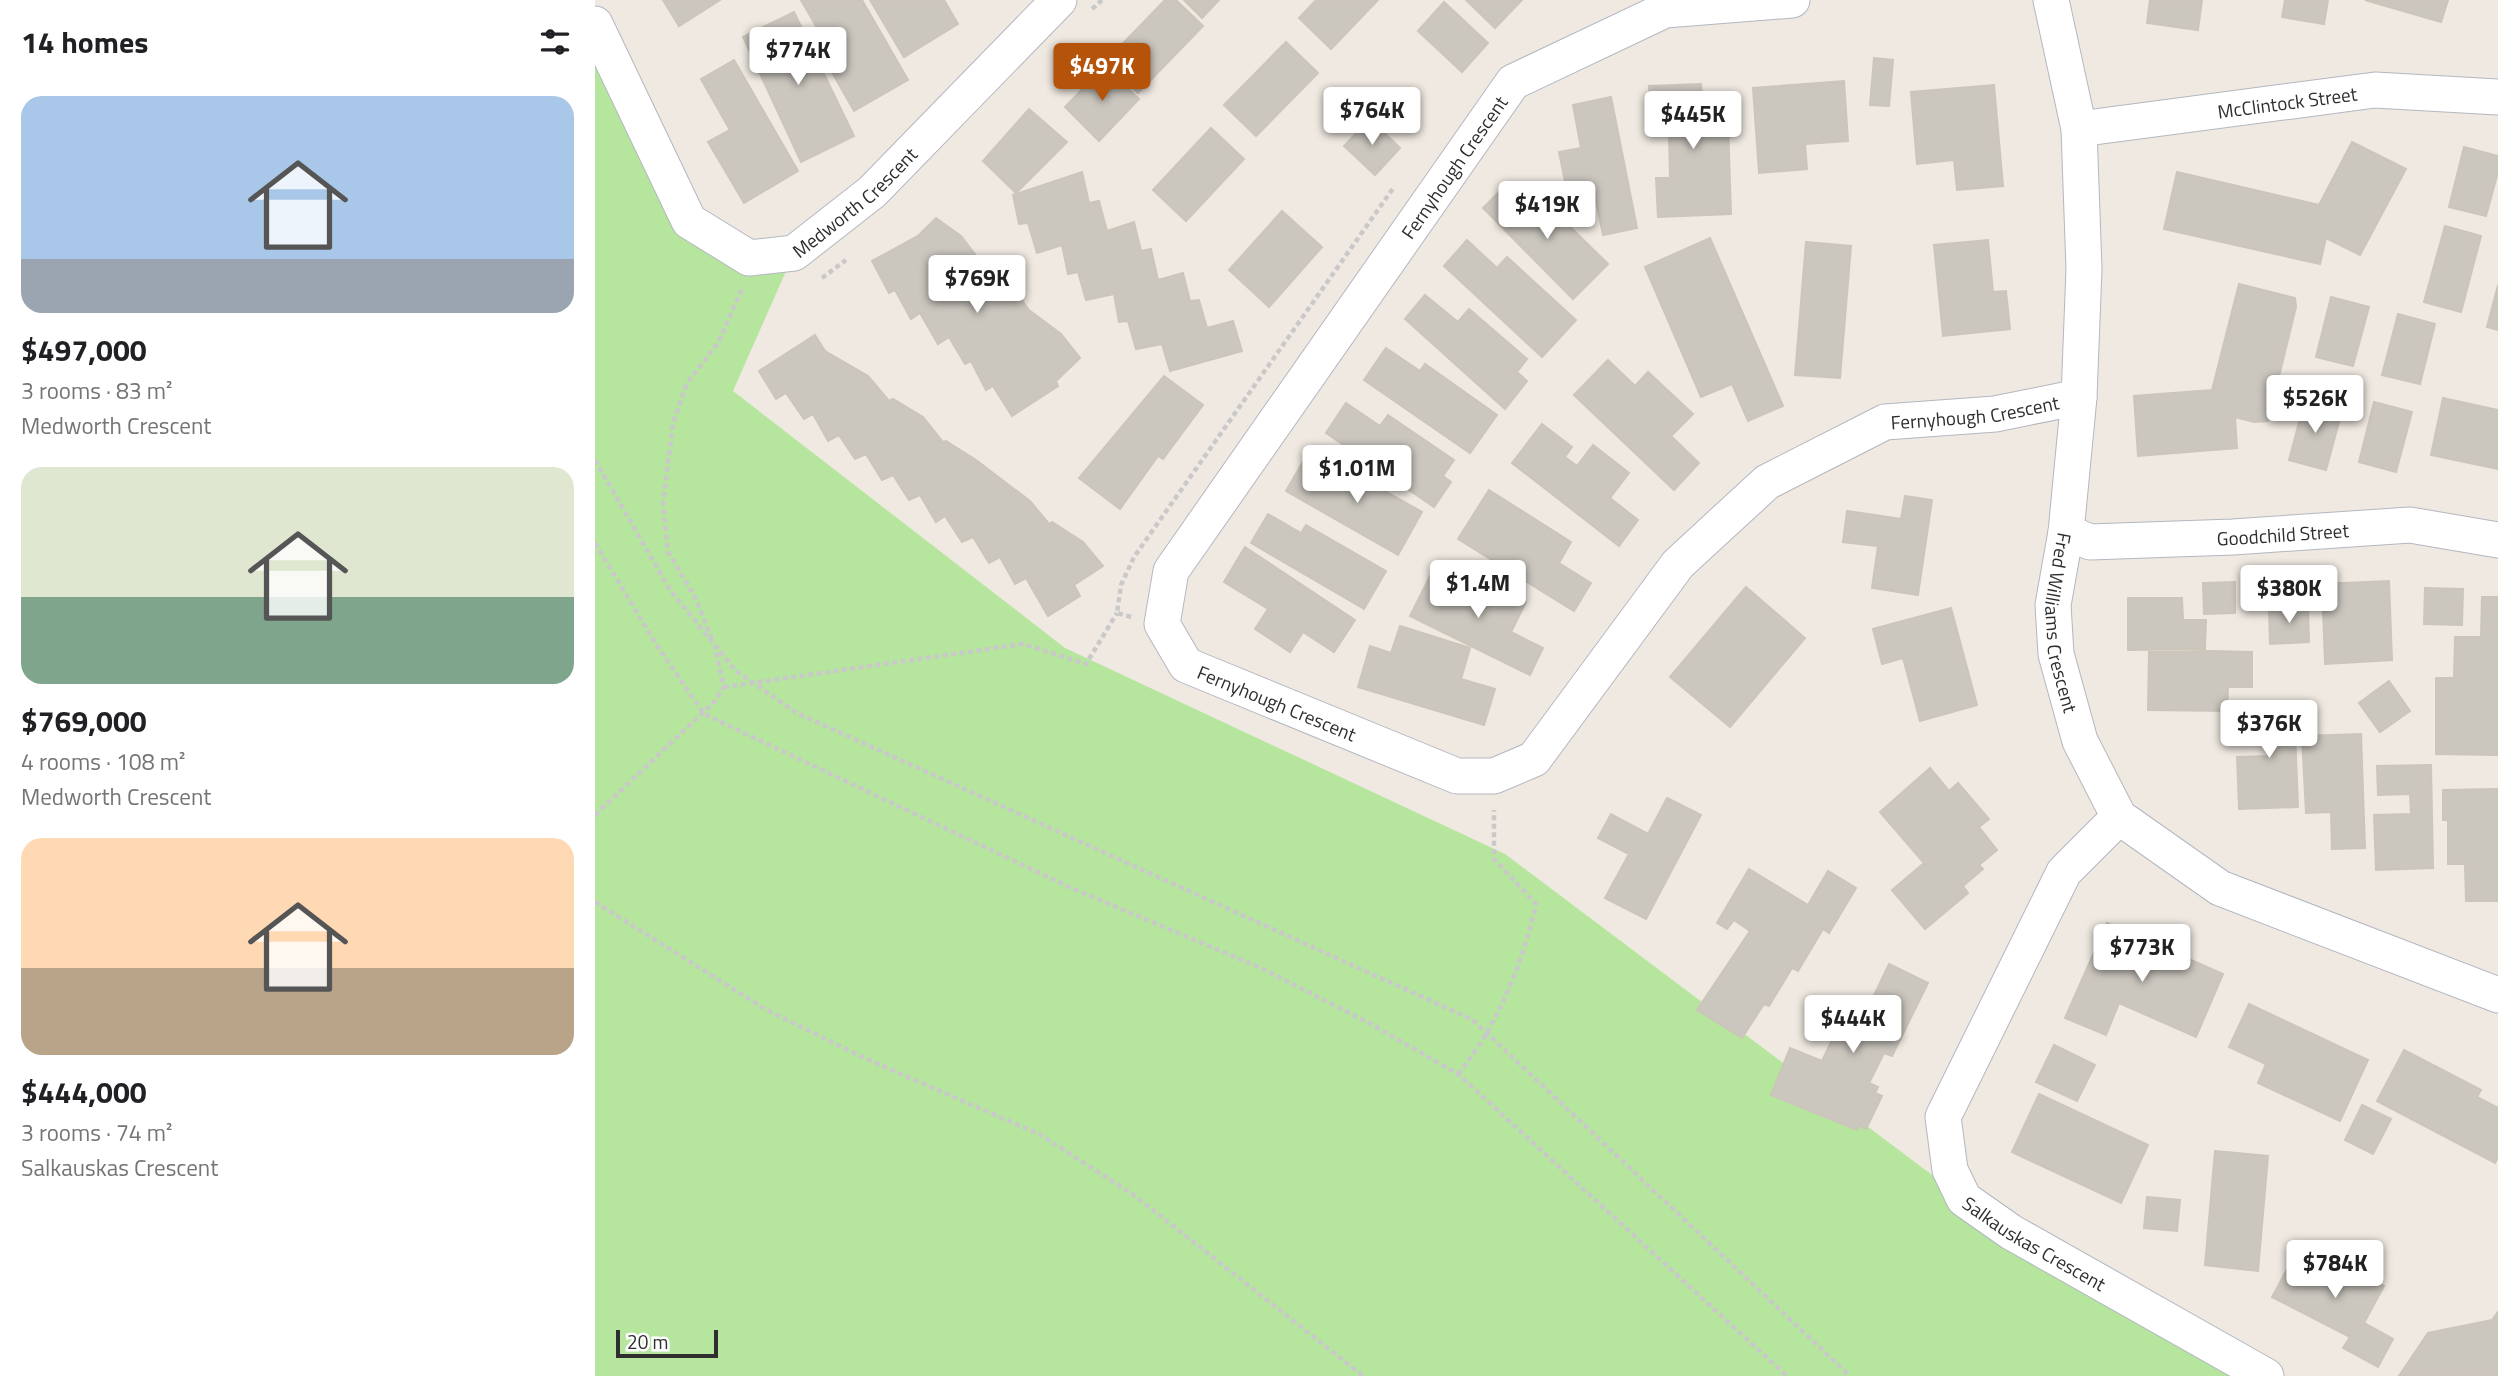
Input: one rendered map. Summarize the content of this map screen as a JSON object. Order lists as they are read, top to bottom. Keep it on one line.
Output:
{"streets":{"street":["McClintock Street","Fernyhough Crescent","Medworth Crescent","Goodchild Street","Fred Williams Crescent","Salkauskas Crescent"]},"crossings":[["McClintock Street","Fred Williams Crescent"],["Fernyhough Crescent","Fred Williams Crescent"],["Goodchild Street","Fred Williams Crescent"],["Fred Williams Crescent","Salkauskas Crescent"]],"scale_bar":"20 m","page":{"heading":"14 homes","price":["$774K","$497K","$764K","$445K","$419K","$769K","$526K","$1.01M","$1.4M","$380K","$376K","$773K","$444K","$784K"],"list":[{"name":"$497,000","note":"3 rooms · 83 m² · Medworth Crescent"},{"name":"$769,000","note":"4 rooms · 108 m² · Medworth Crescent"},{"name":"$444,000","note":"3 rooms · 74 m² · Salkauskas Crescent"}],"scale":"20 m"}}
